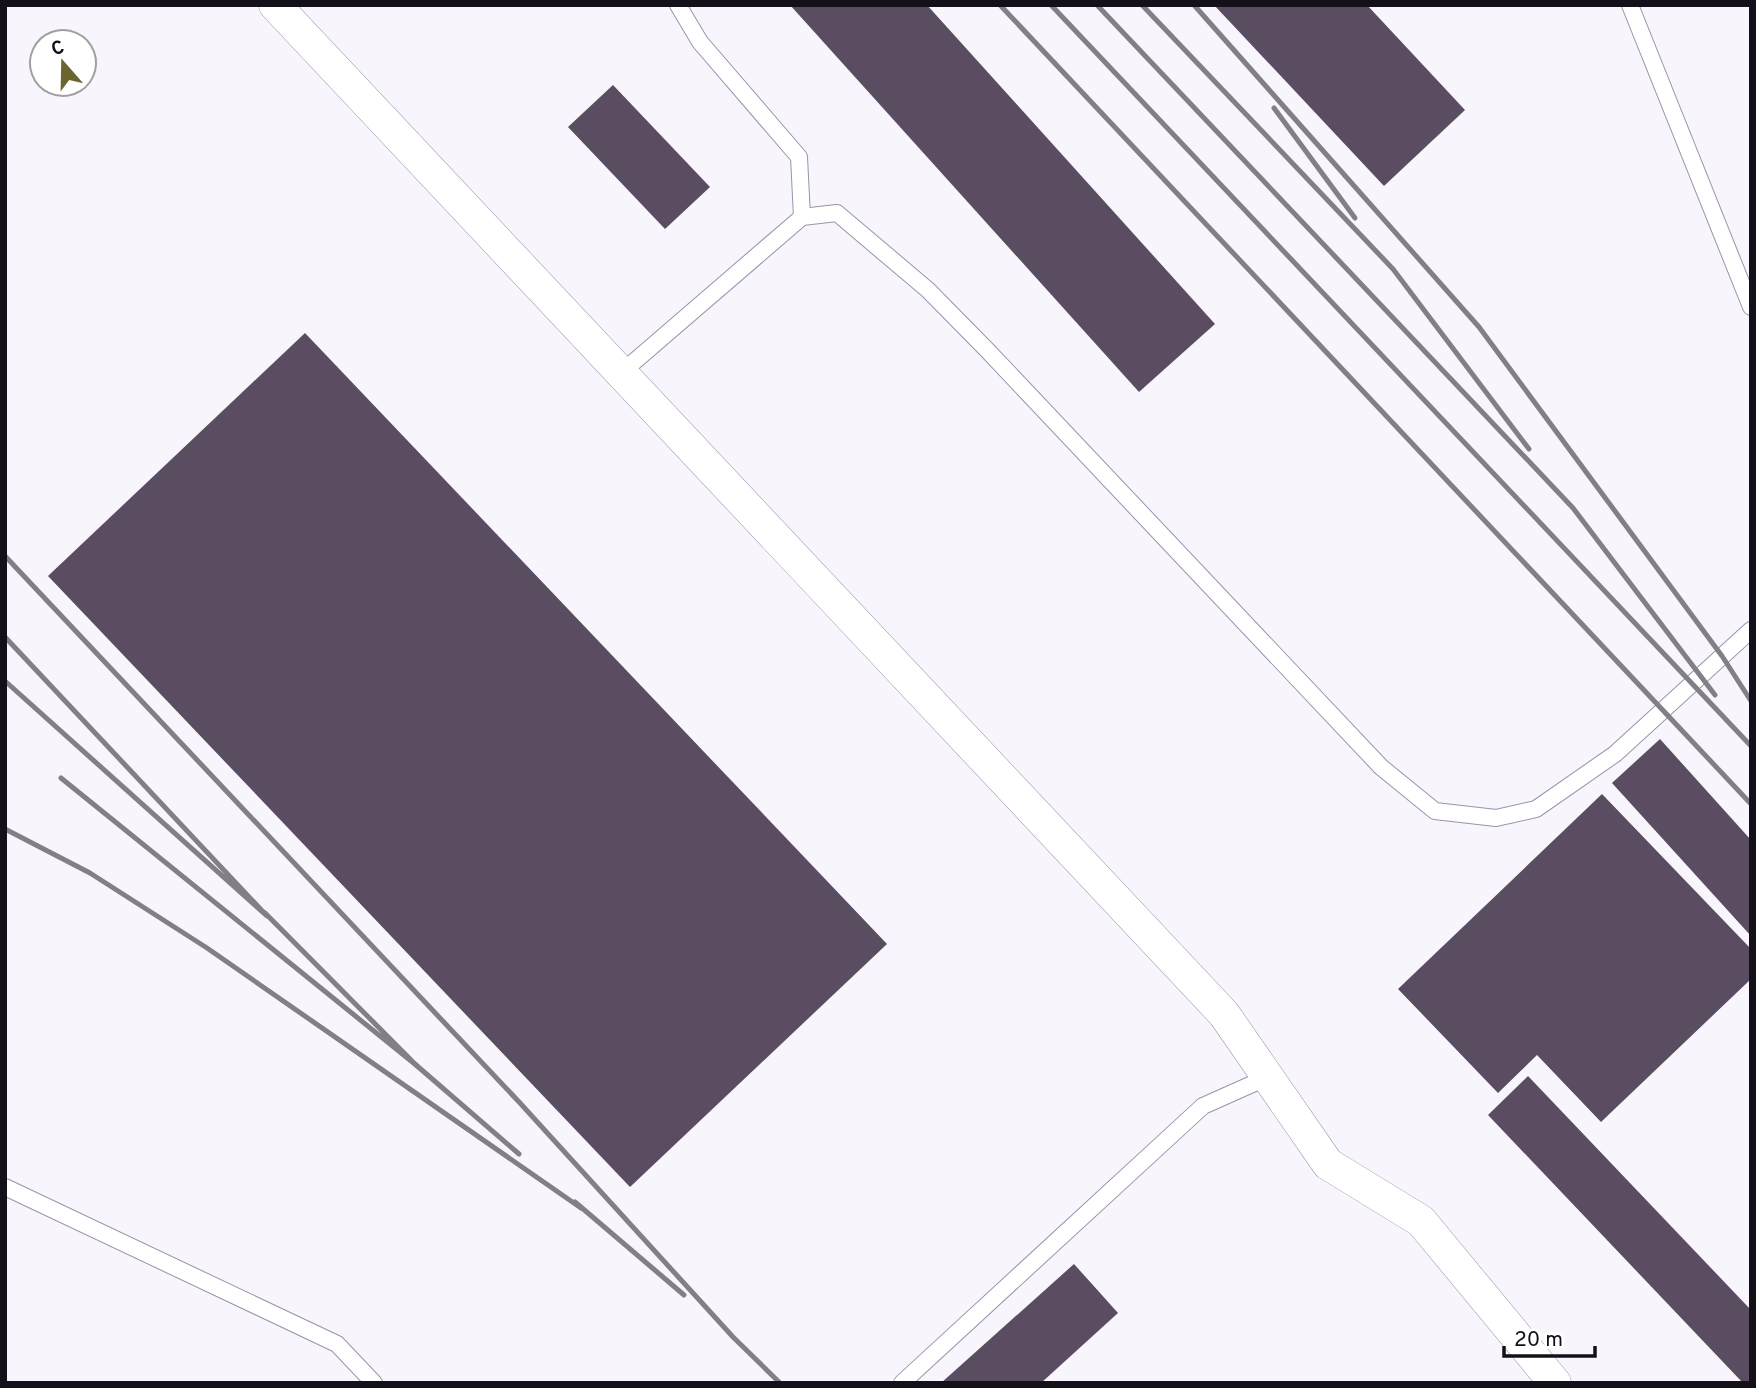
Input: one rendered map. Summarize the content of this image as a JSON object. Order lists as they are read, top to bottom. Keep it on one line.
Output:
{"scale_bar":"20 m","north":"top"}
